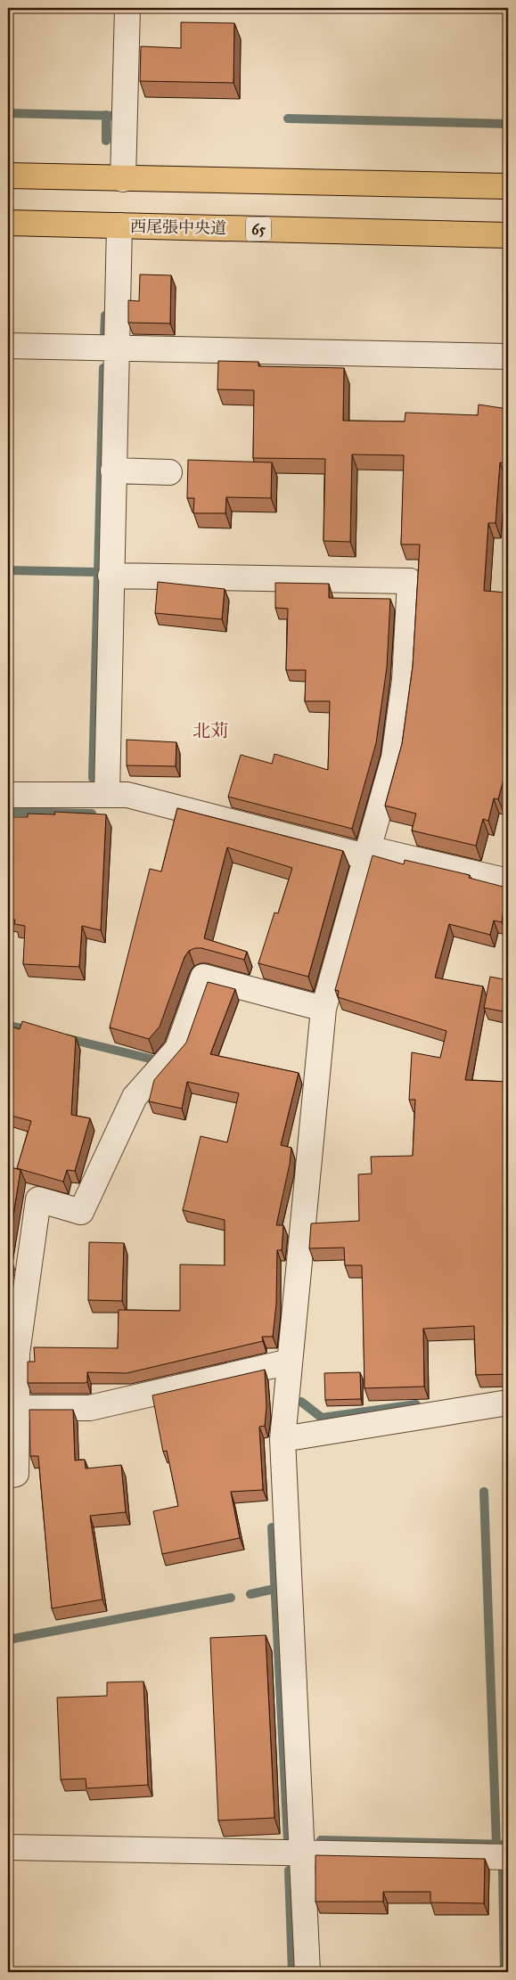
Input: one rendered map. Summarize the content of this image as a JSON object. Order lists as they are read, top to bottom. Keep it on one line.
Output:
{"streets":{"main road":["西尾張中央道","65"]},"districts":["北苅"]}
